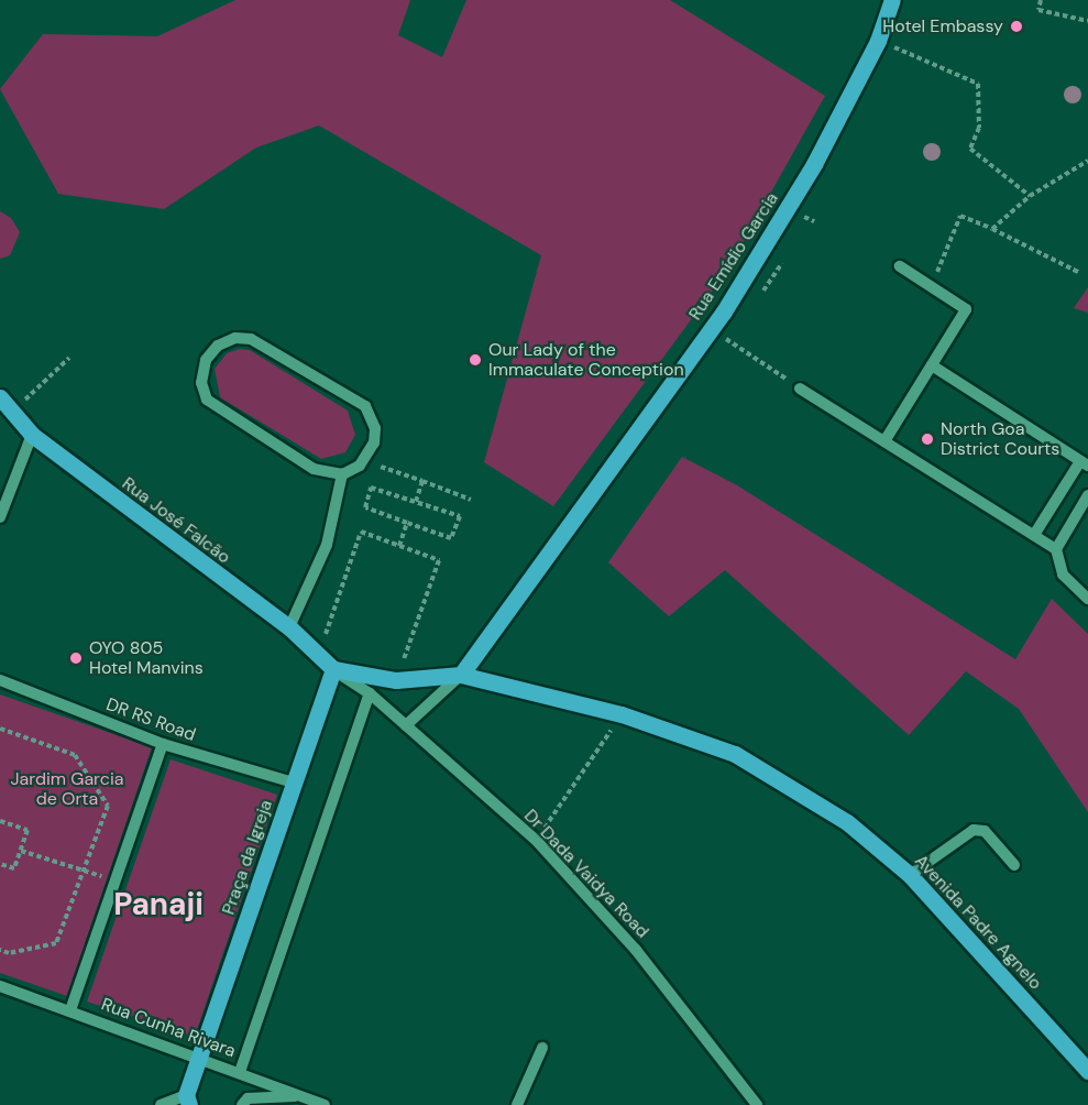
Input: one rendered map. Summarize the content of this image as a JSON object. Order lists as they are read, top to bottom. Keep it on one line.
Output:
{"streets":{"main road":["Rua Emídio Garcia","Rua José Falcão","Praça da Igreja","Avenida Padre Agnelo"],"street":["DR RS Road","Dr Dada Vaidya Road","Rua Cunha Rivara"]},"crossings":[["Rua Emídio Garcia","Dr Dada Vaidya Road"],["Rua Emídio Garcia","Avenida Padre Agnelo"],["Rua José Falcão","Praça da Igreja"],["Rua José Falcão","Dr Dada Vaidya Road"],["DR RS Road","Praça da Igreja"],["Praça da Igreja","Dr Dada Vaidya Road"],["Praça da Igreja","Rua Cunha Rivara"]],"districts":["Panaji"],"parks":["Jardim Garcia de Orta"],"places":["Hotel Embassy","Our Lady of the Immaculate Conception","North Goa District Courts","OYO 805 Hotel Manvins"]}
